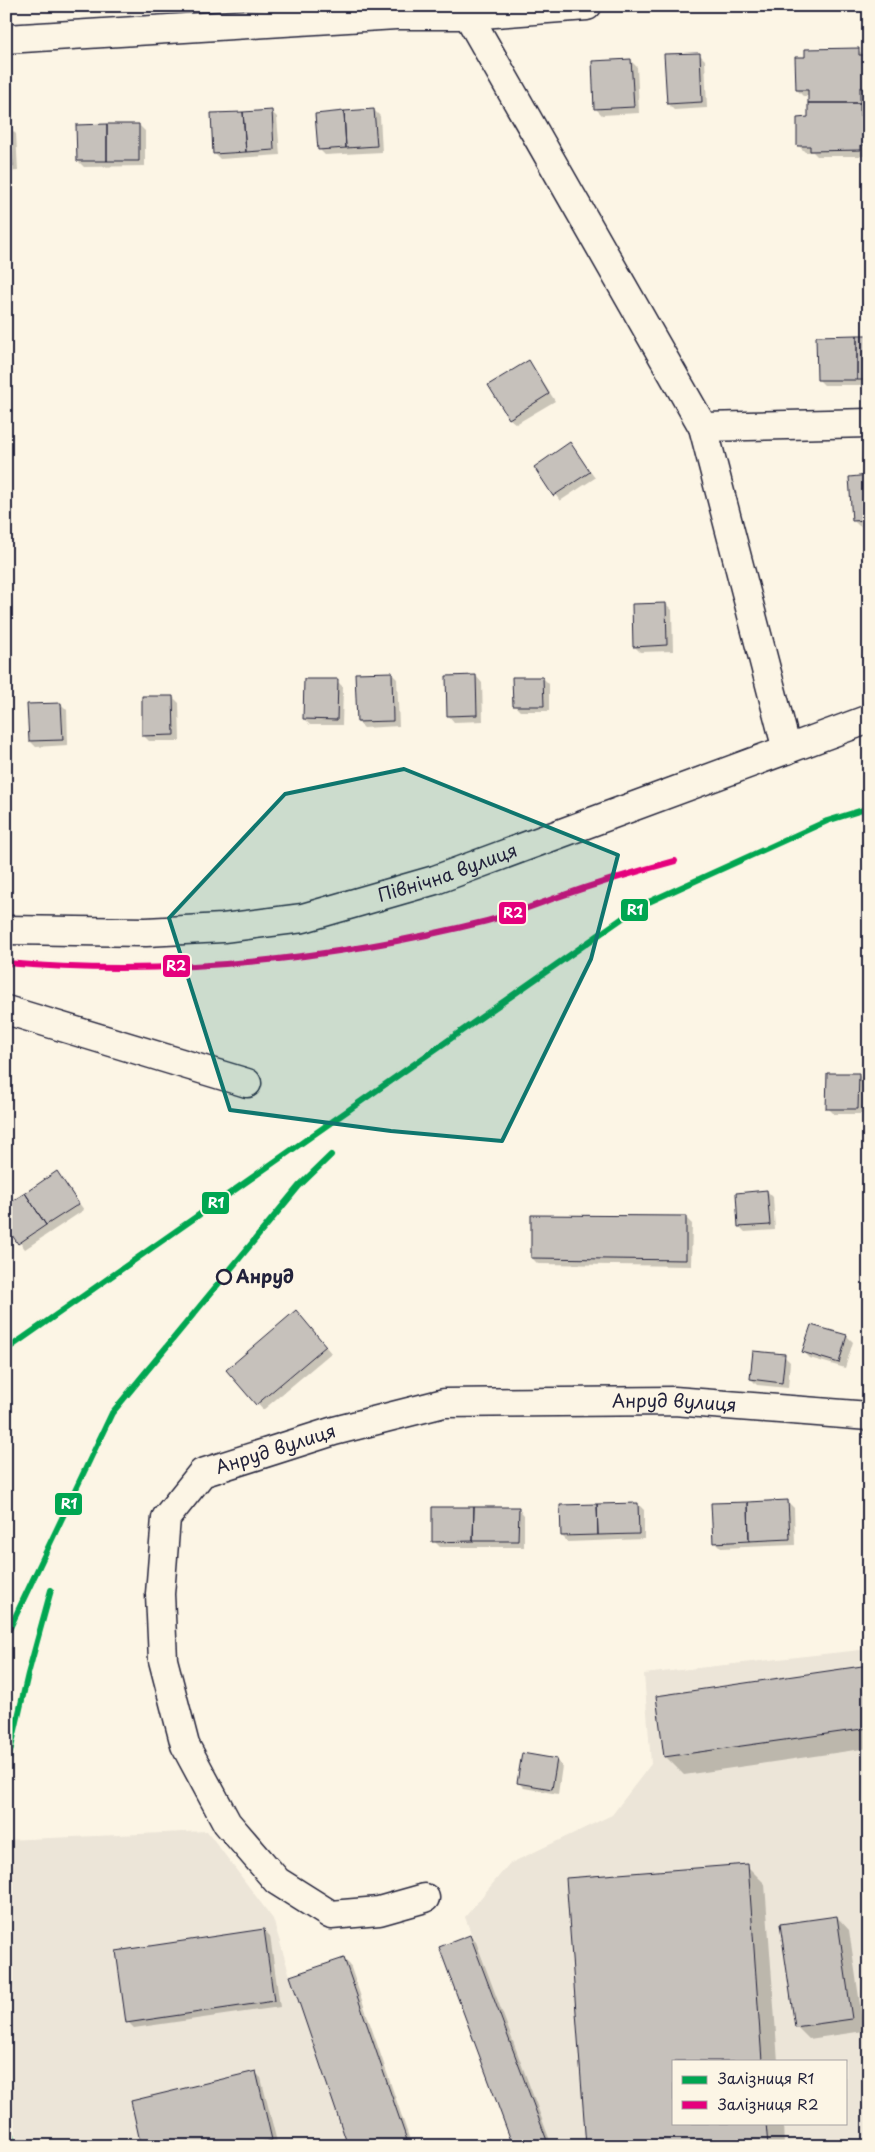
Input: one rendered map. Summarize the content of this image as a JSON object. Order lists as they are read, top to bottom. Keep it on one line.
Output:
{"streets":{"street":["Північна вулиця","Анруд вулиця"]},"places":["Анруд"],"lines":["rail line R1","rail line R2"],"legend":["Залізниця R1","Залізниця R2"]}
